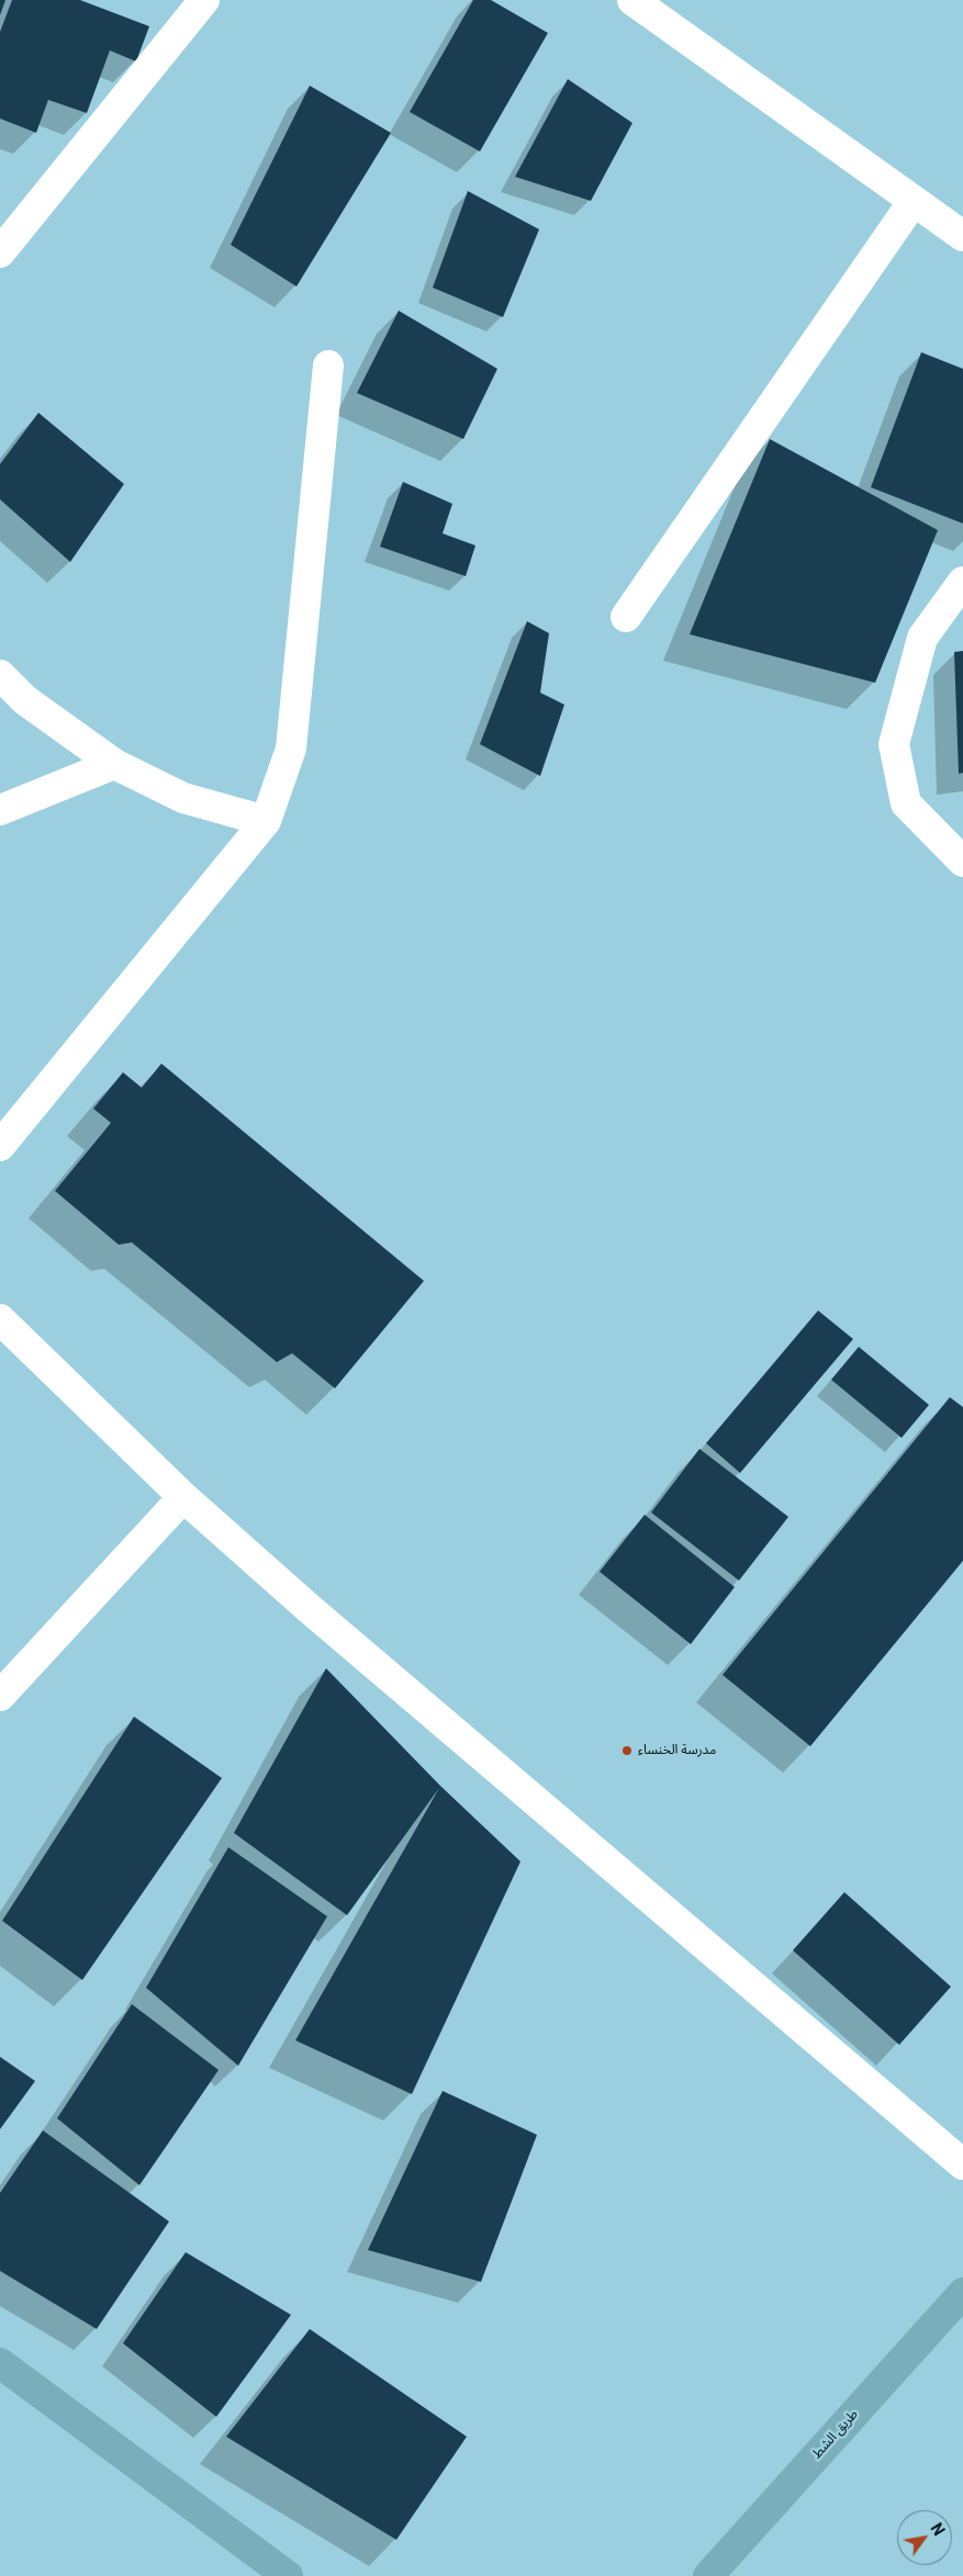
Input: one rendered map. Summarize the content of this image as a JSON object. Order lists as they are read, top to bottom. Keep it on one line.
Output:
{"streets":{"main road":["طريق الشط"]},"places":["مدرسة الخنساء"],"north":"top right"}
